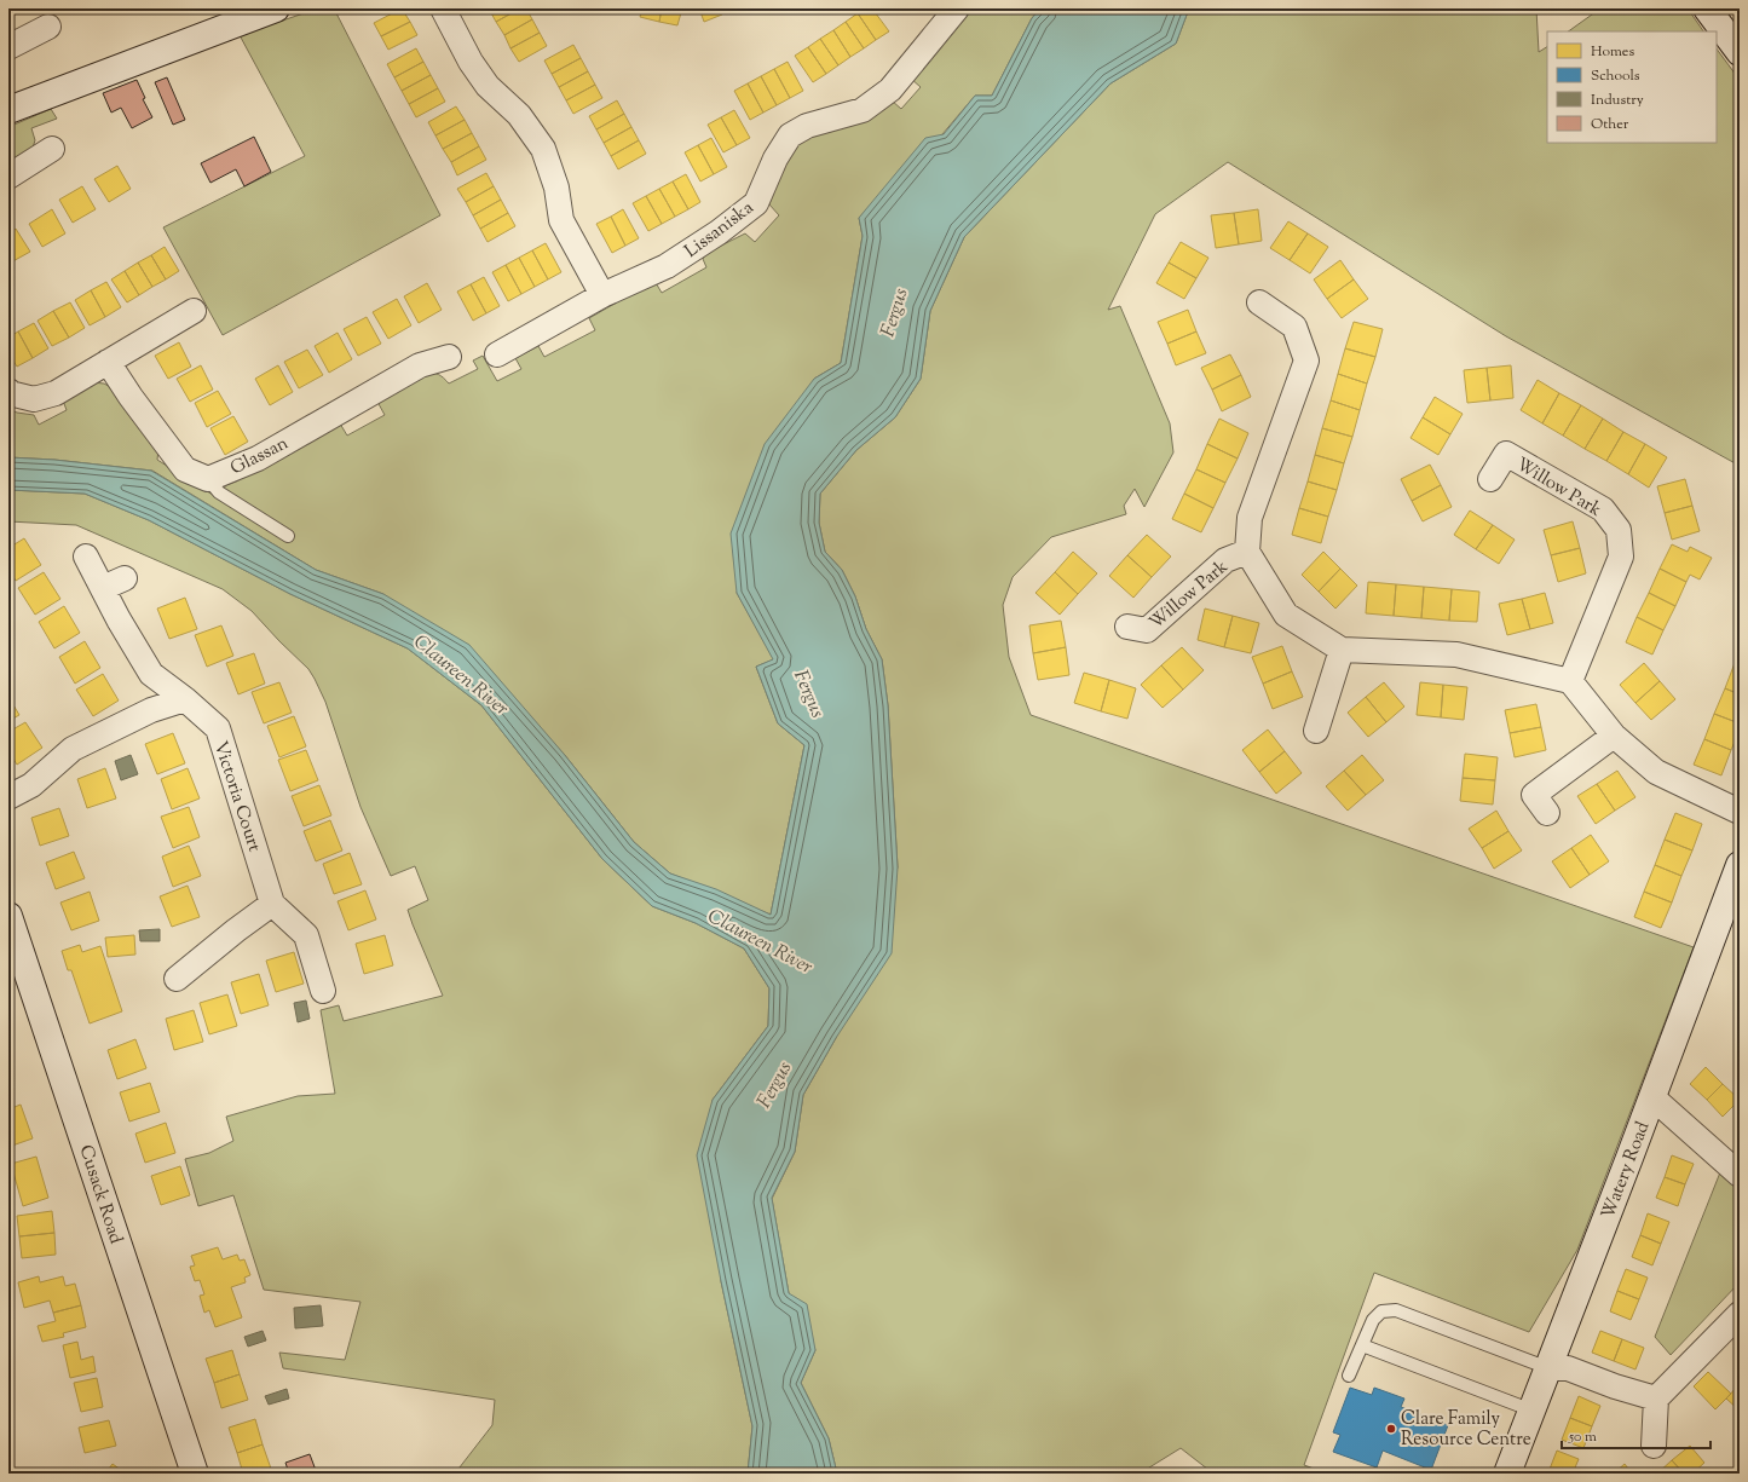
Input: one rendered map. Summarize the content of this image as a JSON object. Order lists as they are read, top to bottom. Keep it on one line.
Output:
{"streets":{"street":["Lissaniska","Glassan","Willow Park","Victoria Court","Watery Road","Cusack Road"]},"water":["Fergus","Claureen River"],"places":["Clare Family Resource Centre"],"legend":["Homes","Schools","Industry","Other"],"scale_bar":"50 m"}
